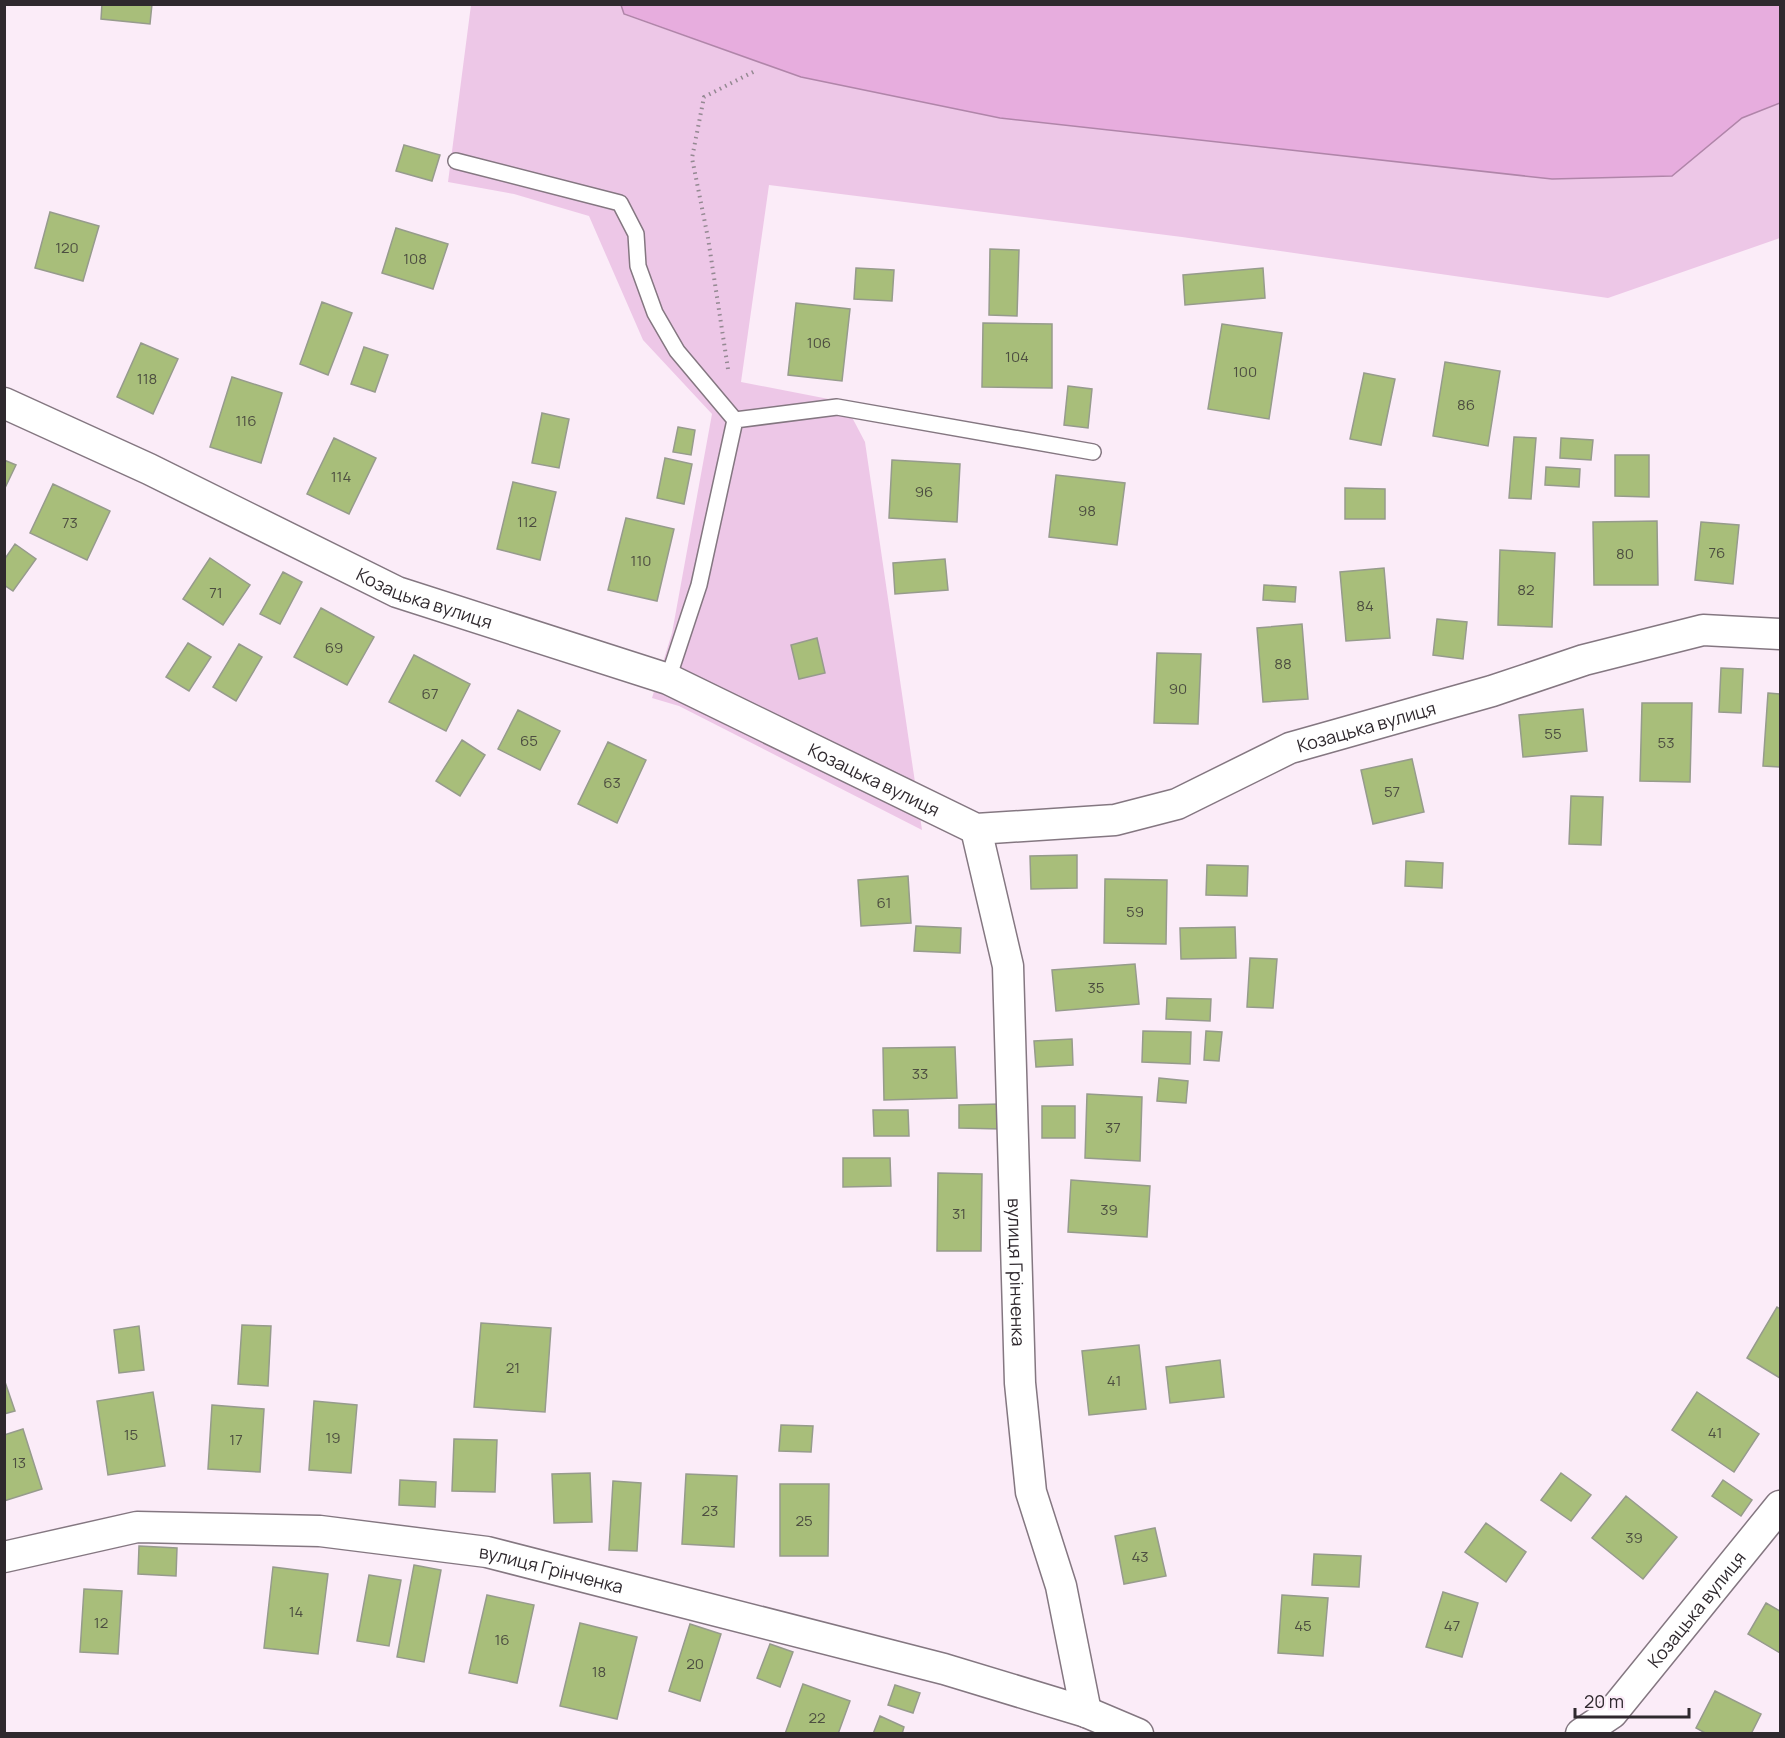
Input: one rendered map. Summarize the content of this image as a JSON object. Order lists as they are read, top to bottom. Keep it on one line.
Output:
{"streets":{"street":["Козацька вулиця","вулиця Грінченка"]},"crossings":[["Козацька вулиця","вулиця Грінченка"]],"house_numbers":["120","108","106","104","100","118","86","116","114","96","98","112","73","76","80","110","82","71","84","69","88","90","67","55","65","53","63","57","61","59","35","33","37","39","31","21","41","41","15","19","17","13","23","25","39","43","14","12","45","47","16","20","18","22"],"scale_bar":"20 m"}
